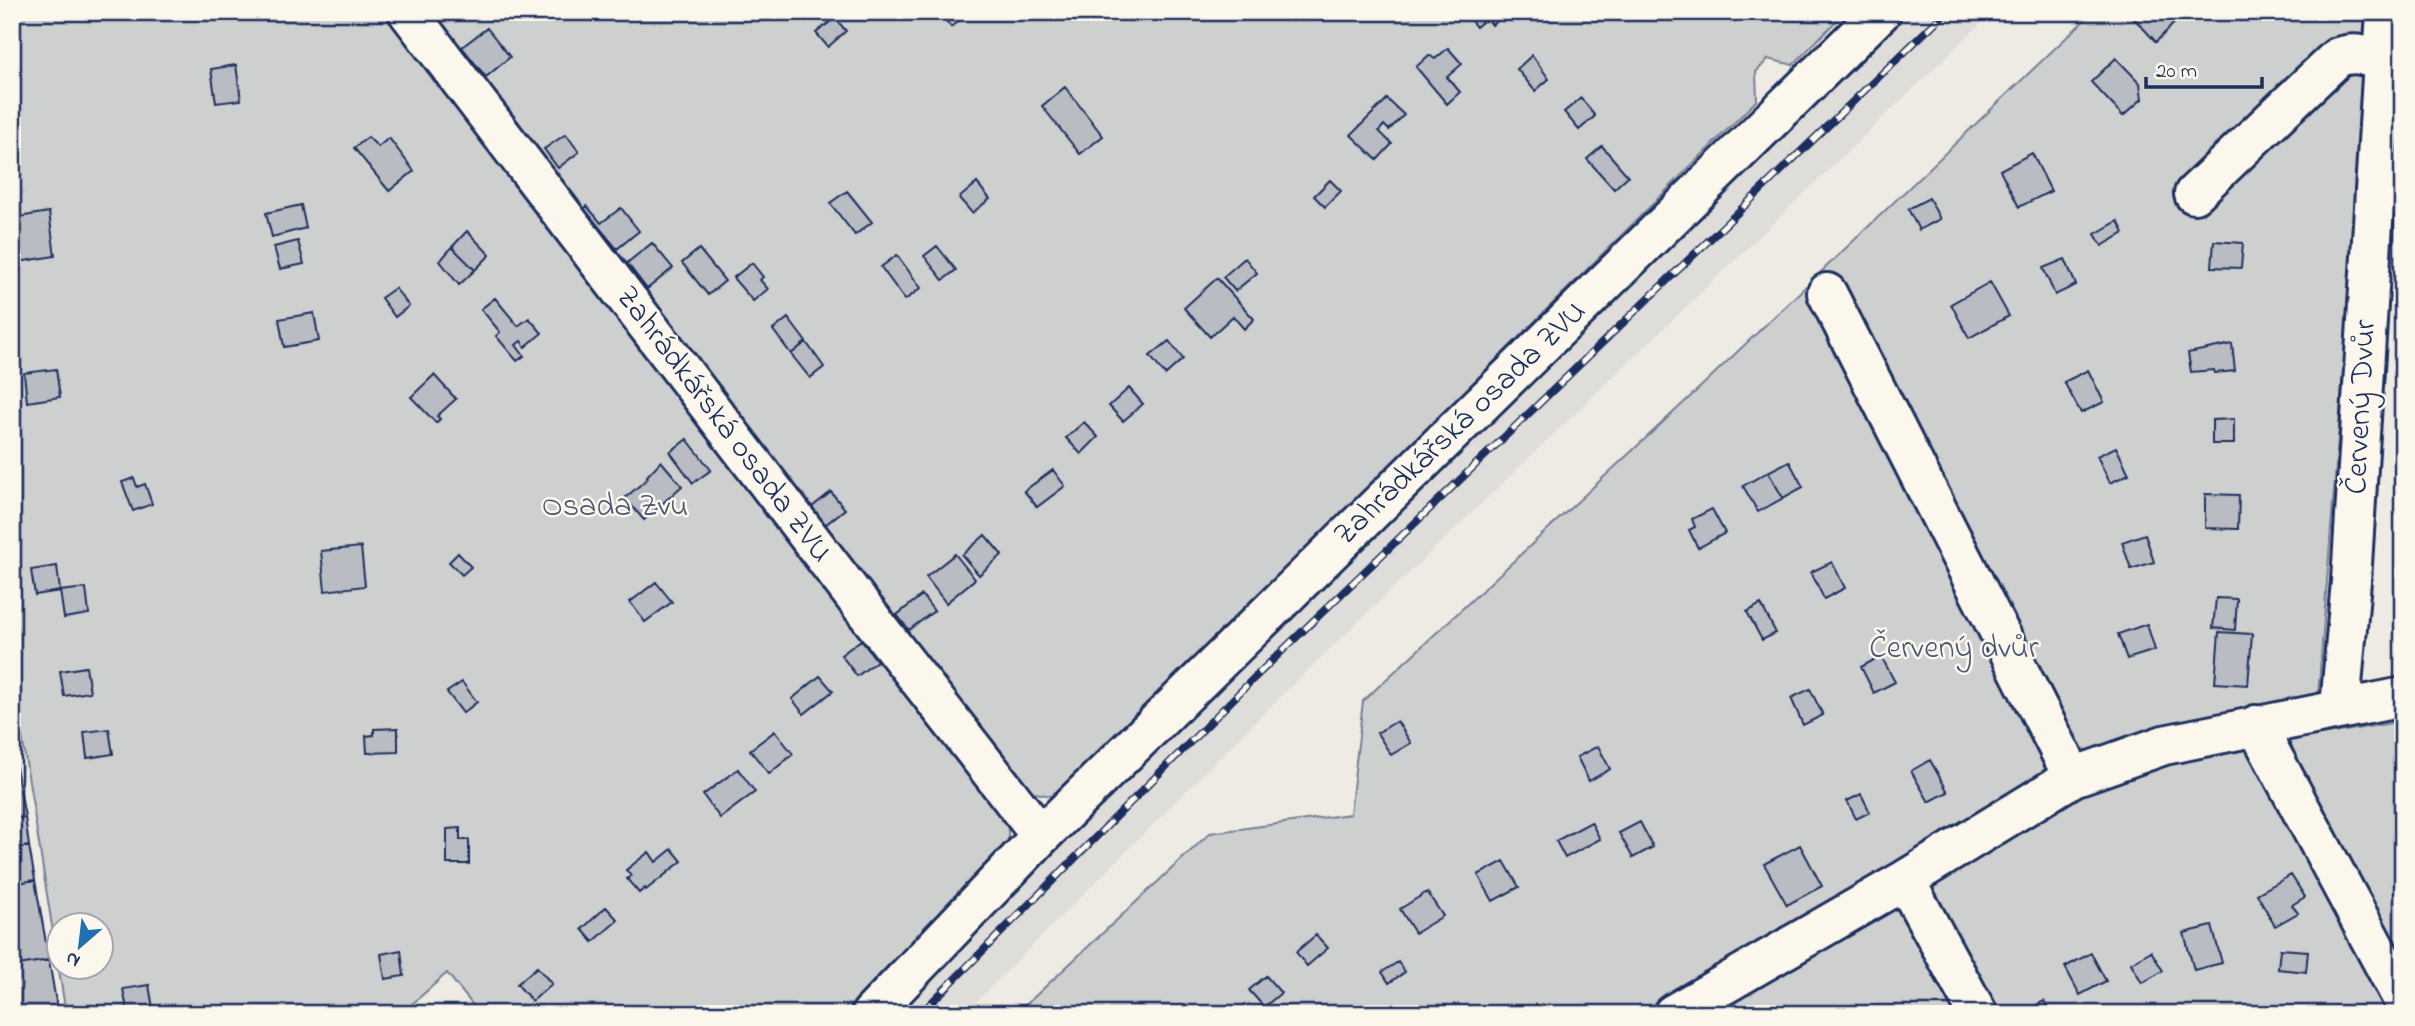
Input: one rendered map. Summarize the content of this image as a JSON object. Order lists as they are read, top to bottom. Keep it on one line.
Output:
{"streets":{"street":["Červený Dvůr","Zahrádkářská osada ZVU"]},"parks":["Osada Zvu","Červený dvůr"],"scale_bar":"20 m","north":"bottom left"}
